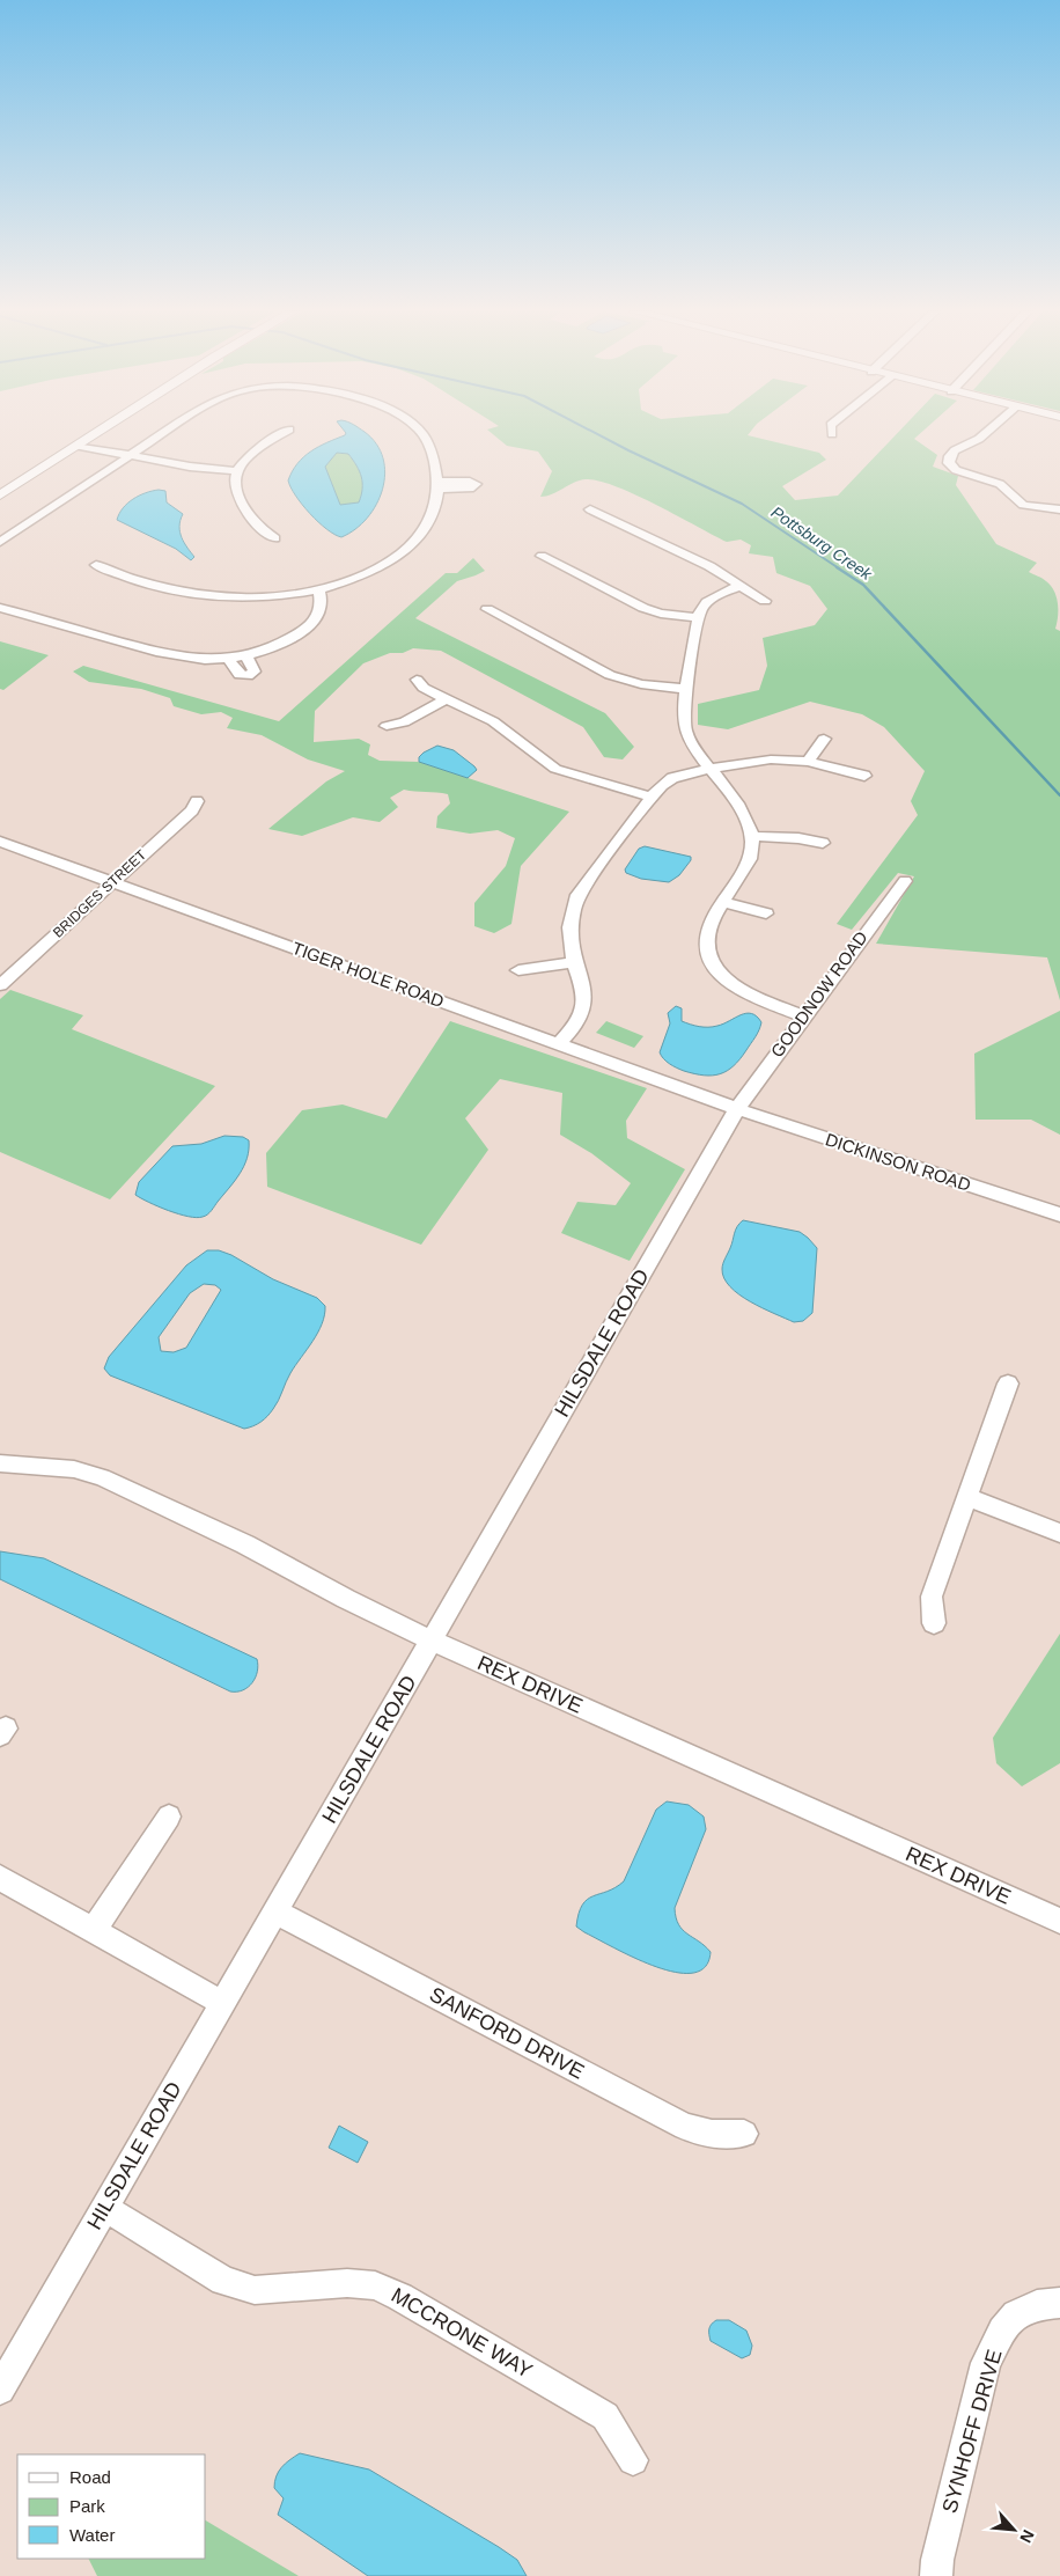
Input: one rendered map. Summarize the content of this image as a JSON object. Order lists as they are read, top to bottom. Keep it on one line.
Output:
{"streets":{"street":["BRIDGES STREET","TIGER HOLE ROAD","GOODNOW ROAD","DICKINSON ROAD","HILSDALE ROAD","REX DRIVE","SANFORD DRIVE","MCCRONE WAY","SYNHOFF DRIVE"]},"crossings":[["BRIDGES STREET","TIGER HOLE ROAD"],["TIGER HOLE ROAD","GOODNOW ROAD"],["TIGER HOLE ROAD","DICKINSON ROAD"],["TIGER HOLE ROAD","HILSDALE ROAD"],["GOODNOW ROAD","DICKINSON ROAD"],["GOODNOW ROAD","HILSDALE ROAD"],["DICKINSON ROAD","HILSDALE ROAD"],["HILSDALE ROAD","REX DRIVE"],["HILSDALE ROAD","SANFORD DRIVE"],["HILSDALE ROAD","MCCRONE WAY"]],"water":["Pottsburg Creek"],"legend":["Road","Park","Water"],"north":"bottom right"}
